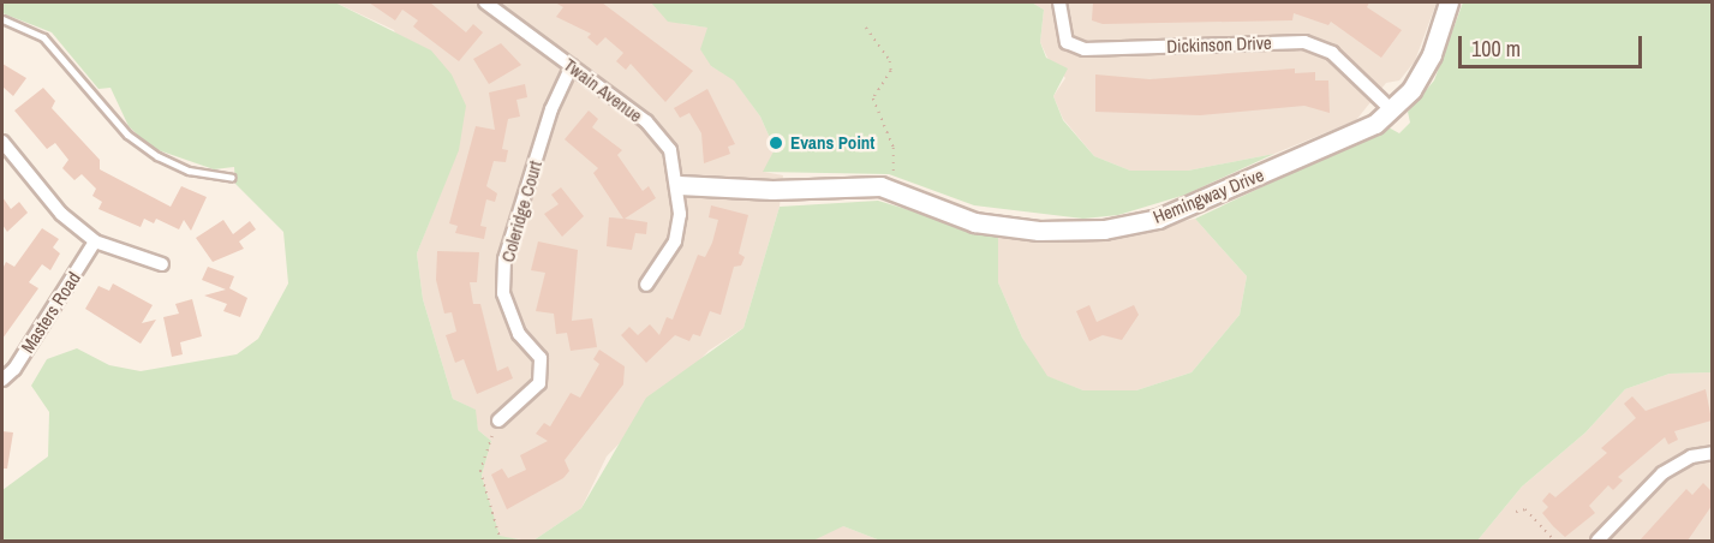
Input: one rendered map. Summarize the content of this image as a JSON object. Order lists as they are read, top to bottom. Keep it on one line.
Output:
{"streets":{"street":["Dickinson Drive","Twain Avenue","Hemingway Drive","Coleridge Court","Masters Road"]},"crossings":[["Dickinson Drive","Hemingway Drive"],["Twain Avenue","Hemingway Drive"],["Twain Avenue","Coleridge Court"]],"places":["Evans Point"],"scale_bar":"100 m"}
